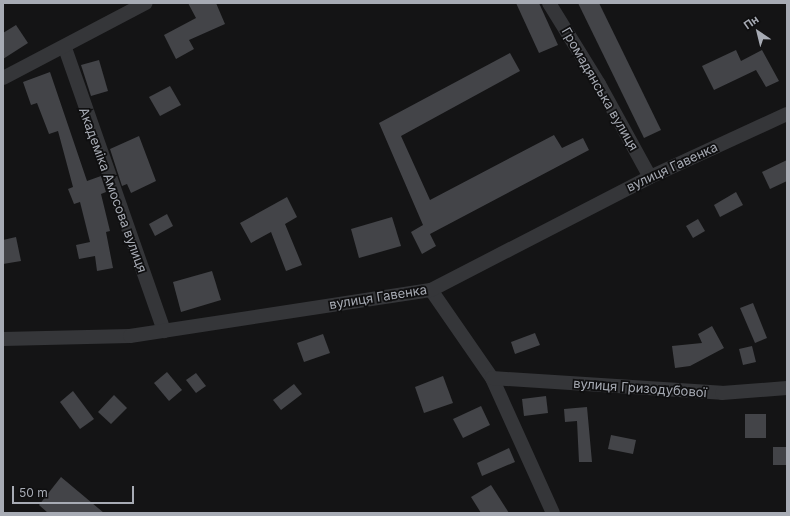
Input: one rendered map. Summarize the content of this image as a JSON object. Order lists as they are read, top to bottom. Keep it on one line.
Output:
{"streets":{"street":["Громадянська вулиця","вулиця Гавенка","Академіка Амосова вулиця","вулиця Гризодубової"]},"crossings":[["Громадянська вулиця","вулиця Гавенка"],["вулиця Гавенка","Академіка Амосова вулиця"]],"scale_bar":"50 m","north":"top left"}
